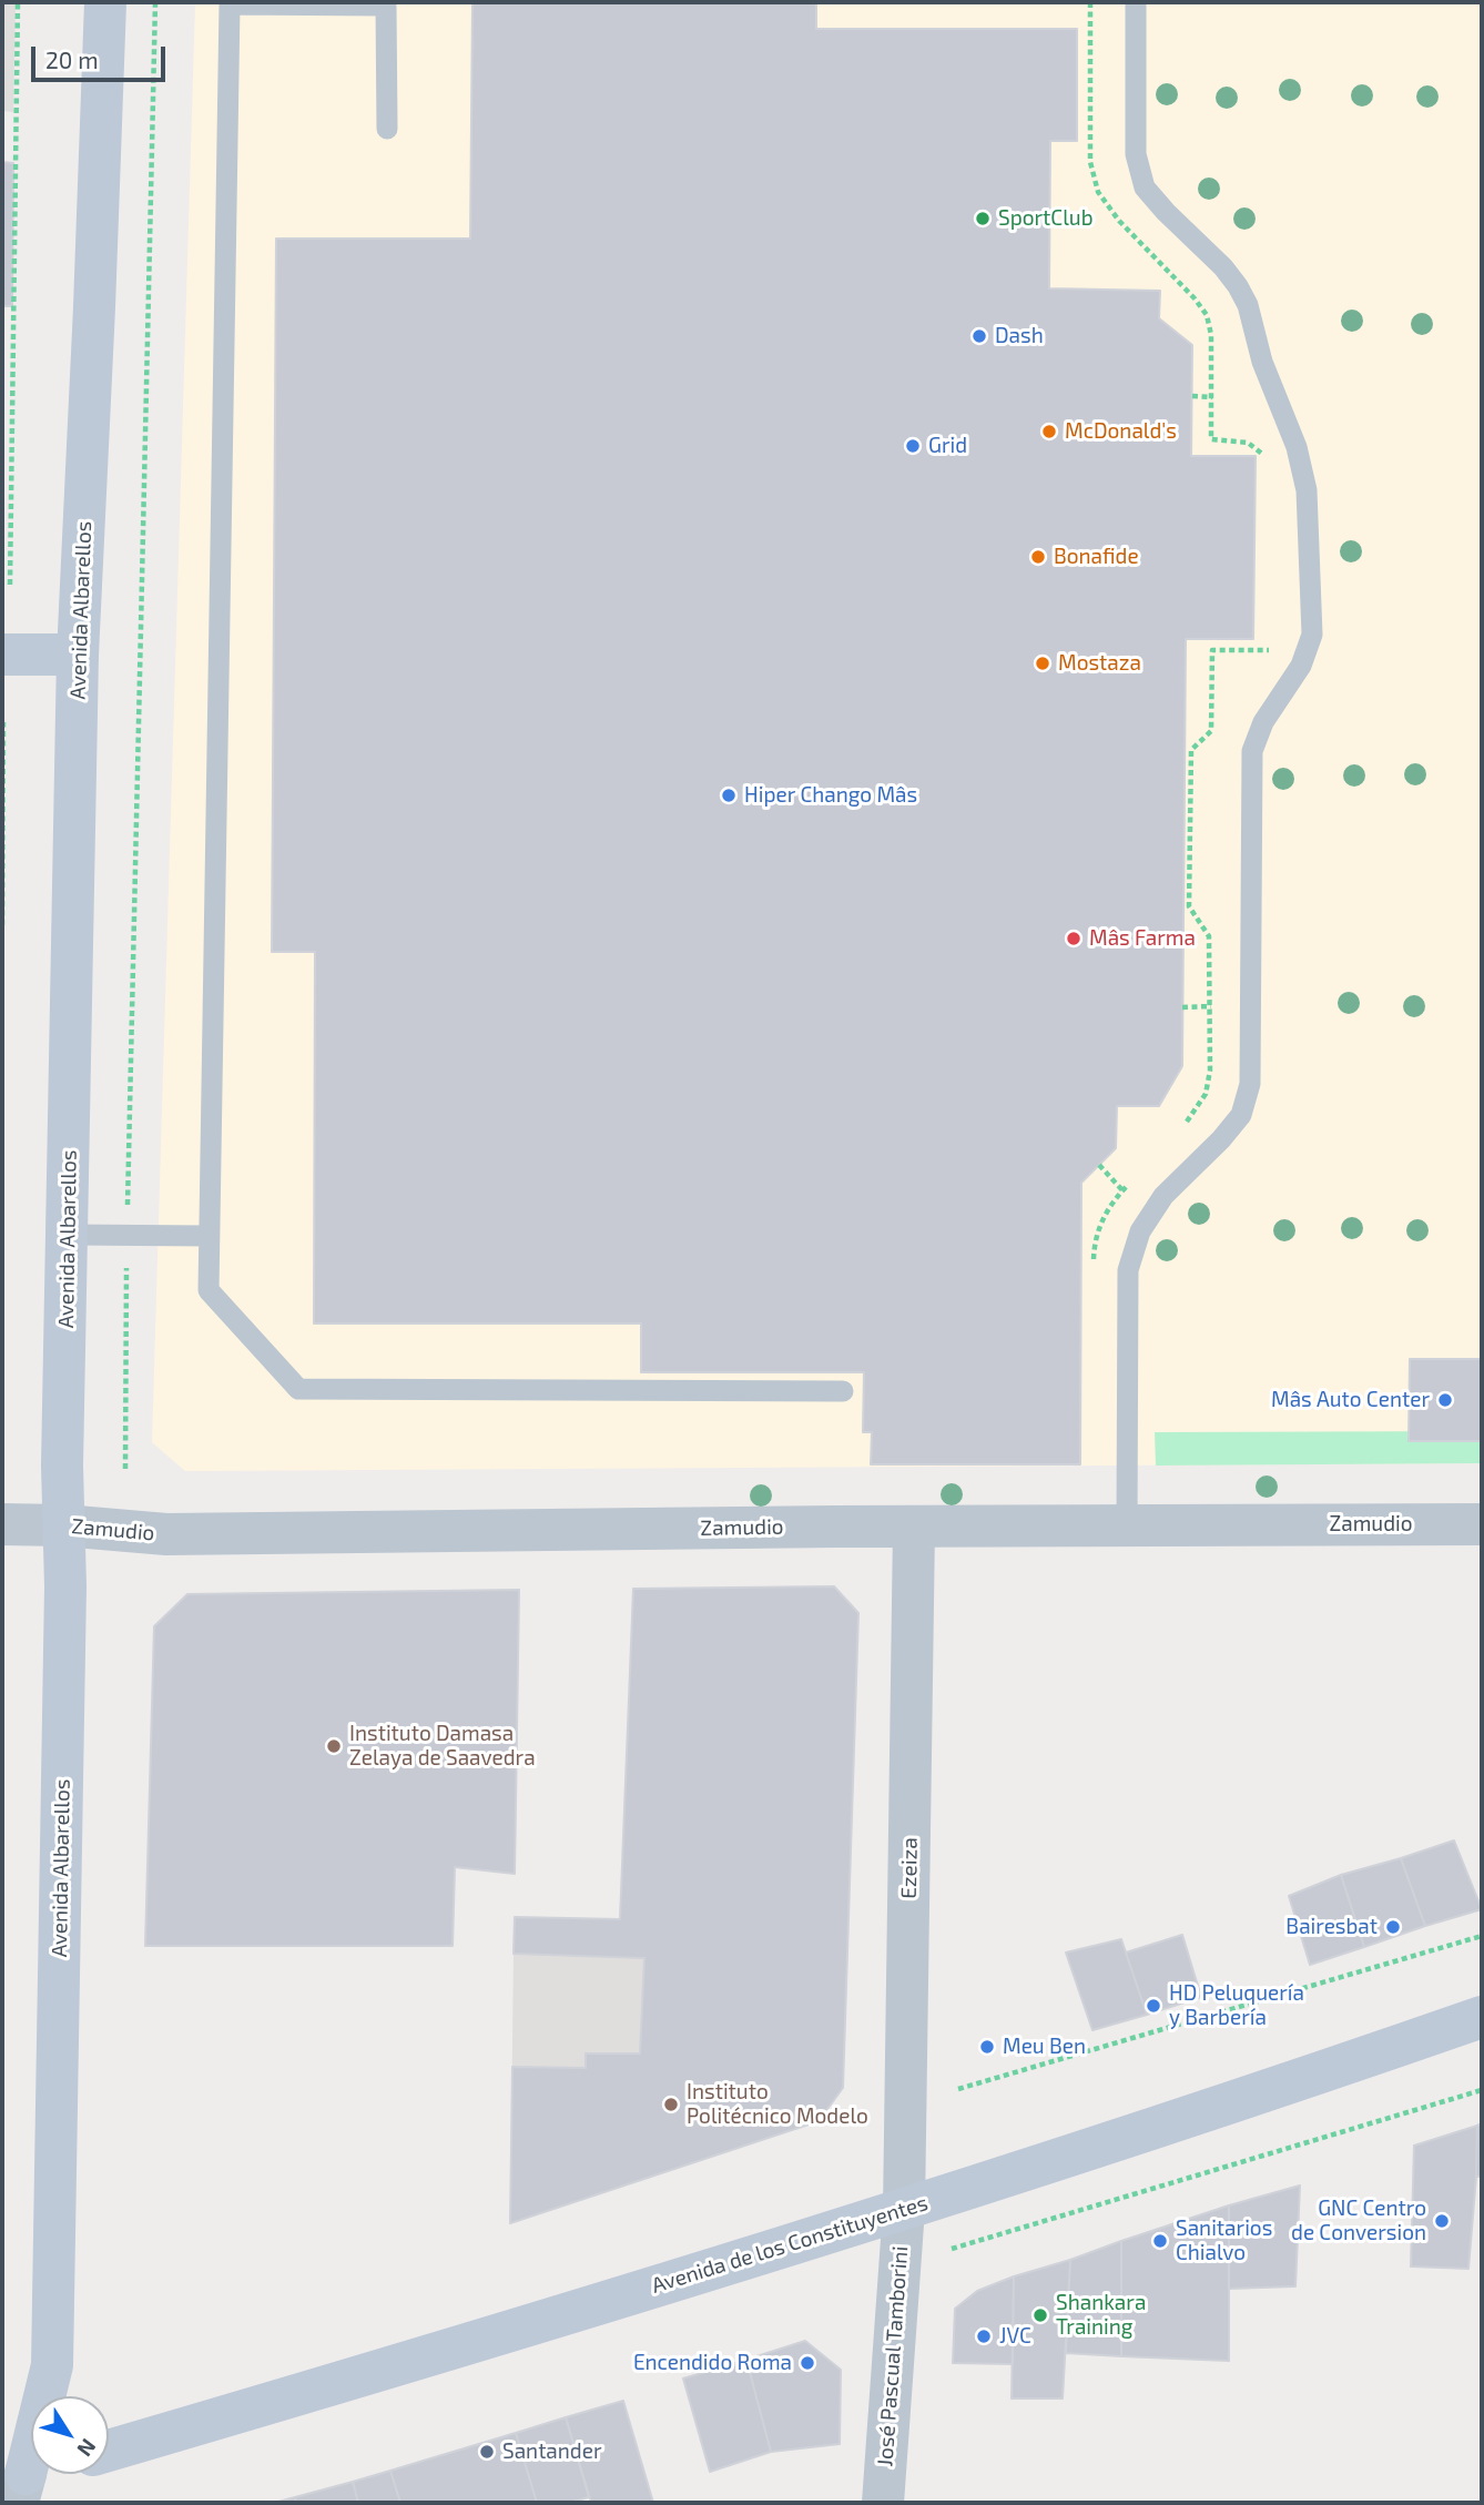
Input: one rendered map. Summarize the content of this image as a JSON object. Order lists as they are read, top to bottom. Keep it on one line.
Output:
{"streets":{"street":["Avenida Albarellos","Zamudio","Ezeiza","Avenida de los Constituyentes","José Pascual Tamborini"]},"crossings":[["Avenida Albarellos","Zamudio"],["Zamudio","Ezeiza"],["Ezeiza","Avenida de los Constituyentes"],["Ezeiza","José Pascual Tamborini"],["Avenida de los Constituyentes","José Pascual Tamborini"]],"places":["SportClub","Dash","McDonald's","Grid","Bonafide","Mostaza","Hiper Chango Mâs","Mâs Farma","Mâs Auto Center","Instituto Damasa Zelaya de Saavedra","Bairesbat","HD Peluquería y Barbería","Meu Ben","Instituto Politécnico Modelo","GNC Centro de Conversion","Sanitarios Chialvo","Shankara Training","JVC","Encendido Roma","Santander"],"scale_bar":"20 m","north":"bottom right"}
